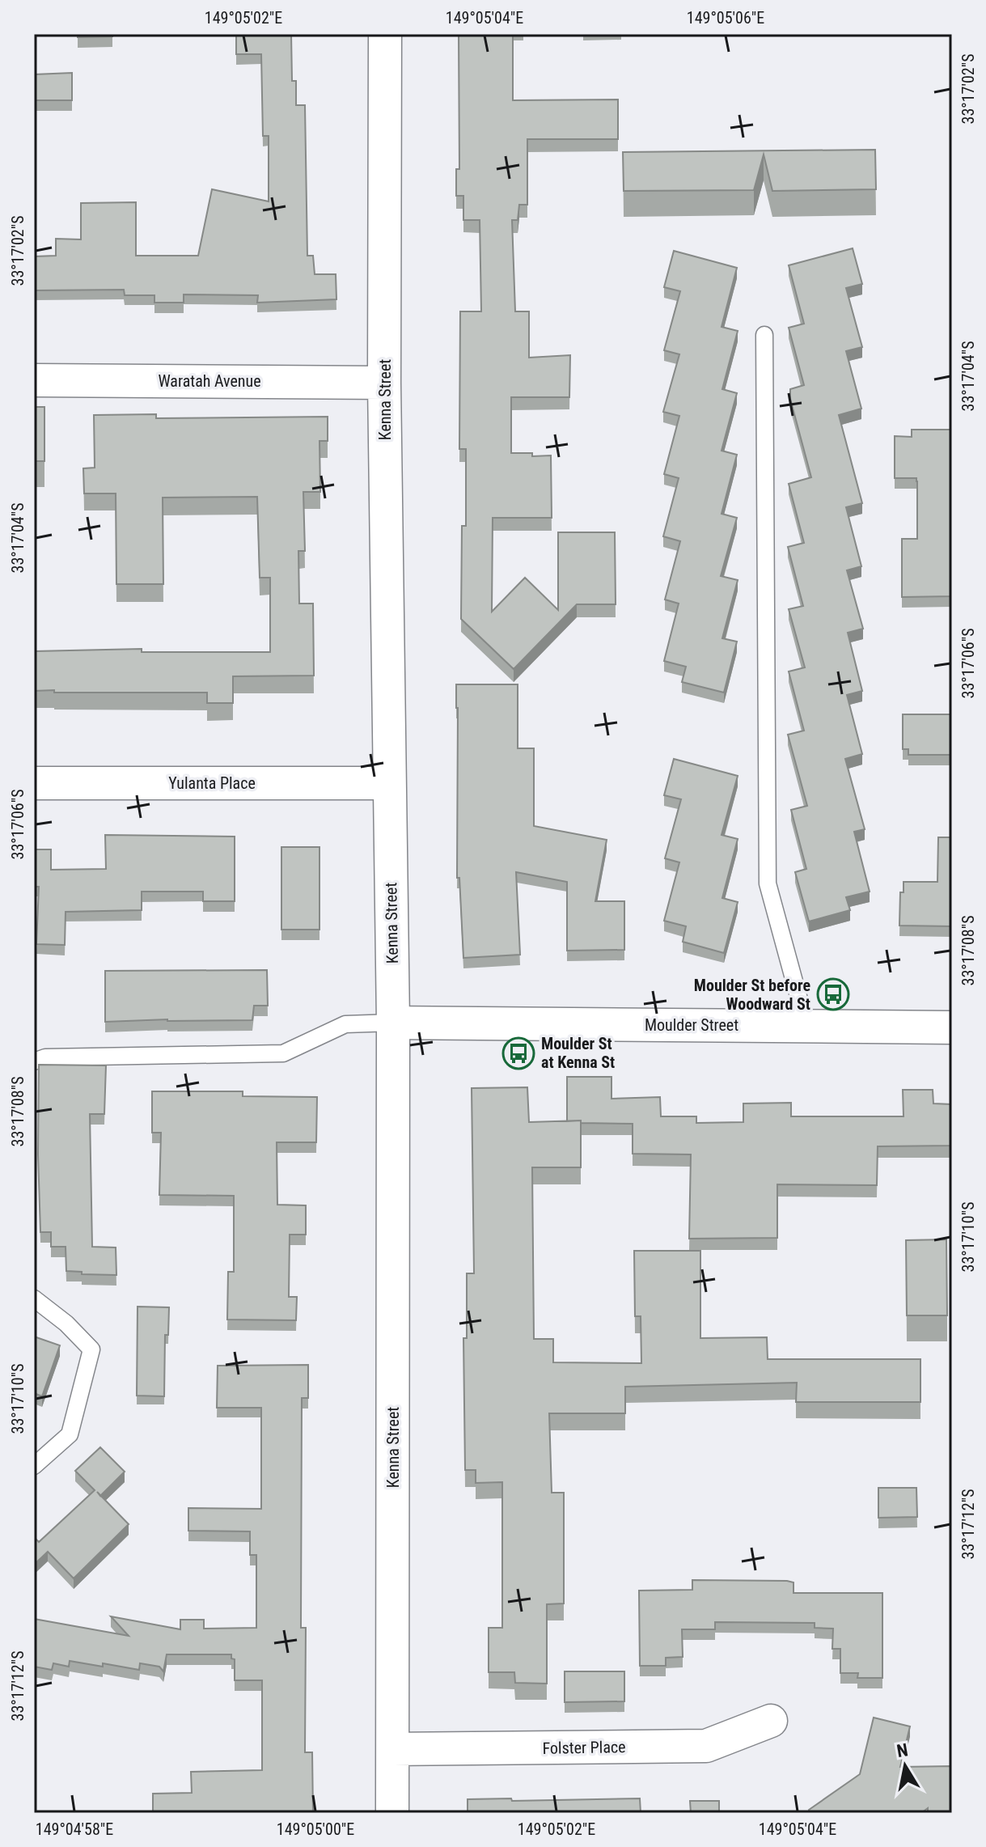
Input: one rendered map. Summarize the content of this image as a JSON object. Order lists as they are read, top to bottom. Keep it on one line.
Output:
{"streets":{"street":["Waratah Avenue","Kenna Street","Yulanta Place","Moulder Street","Folster Place"]},"crossings":[["Waratah Avenue","Kenna Street"],["Kenna Street","Yulanta Place"],["Kenna Street","Moulder Street"],["Kenna Street","Folster Place"]],"places":{"bus stop":["Moulder St before Woodward St","Moulder St at Kenna St"]},"north":"top","coordinates":["149°05'02\"E","149°05'04\"E","149°05'06\"E","33°17'02\"S","33°17'04\"S","33°17'06\"S","33°17'08\"S","33°17'10\"S","33°17'12\"S","149°04'58\"E","149°05'00\"E"]}
